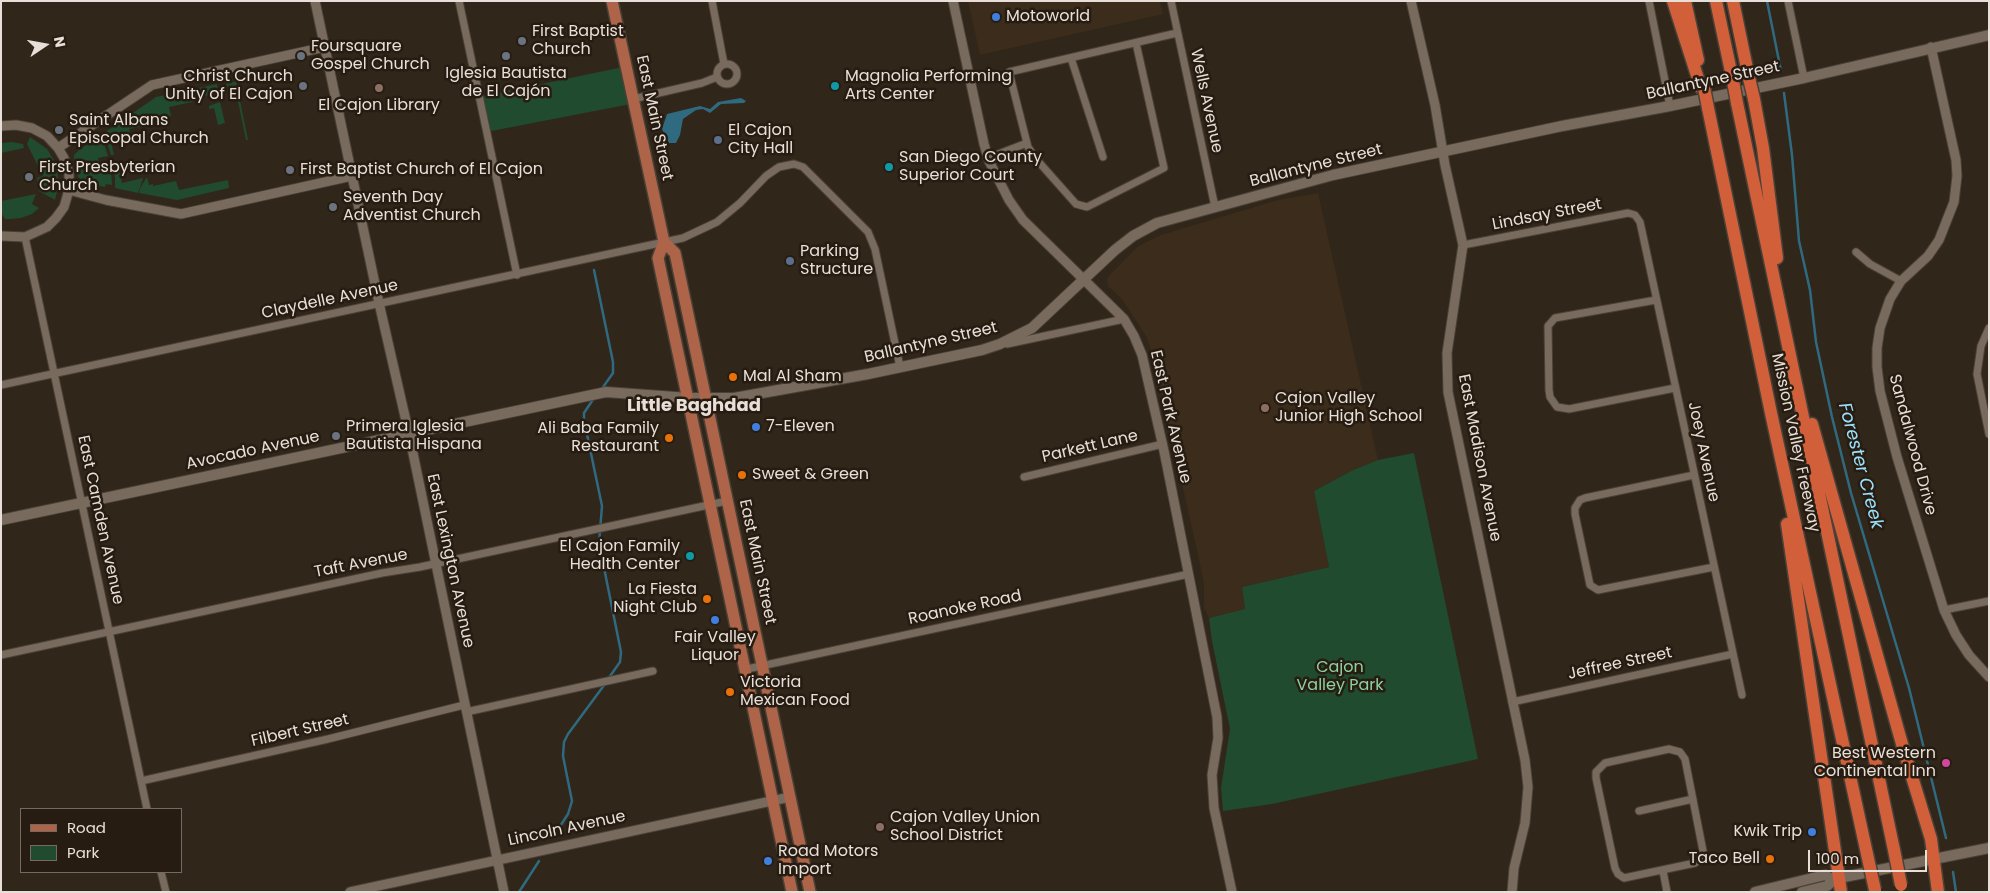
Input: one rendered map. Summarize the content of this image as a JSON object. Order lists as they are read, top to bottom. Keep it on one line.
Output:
{"streets":{"highway":["Mission Valley Freeway"],"main road":["Ballantyne Street","East Main Street","Avocado Avenue"],"street":["Wells Avenue","Lindsay Street","Claydelle Avenue","East Park Avenue","Sandalwood Drive","Parkett Lane","Joey Avenue","East Madison Avenue","East Camden Avenue","East Lexington Avenue","Taft Avenue","Roanoke Road","Jeffree Street","Filbert Street","Lincoln Avenue"]},"crossings":[["Ballantyne Street","Wells Avenue"],["Ballantyne Street","East Main Street"],["Ballantyne Street","Claydelle Avenue"],["Ballantyne Street","East Park Avenue"],["Ballantyne Street","Sandalwood Drive"],["Ballantyne Street","Avocado Avenue"],["Ballantyne Street","East Madison Avenue"],["East Main Street","Claydelle Avenue"],["East Main Street","Avocado Avenue"],["East Main Street","Taft Avenue"],["East Main Street","Roanoke Road"],["East Main Street","Lincoln Avenue"],["Lindsay Street","Joey Avenue"],["Lindsay Street","East Madison Avenue"],["Claydelle Avenue","East Camden Avenue"],["Claydelle Avenue","East Lexington Avenue"],["East Park Avenue","Parkett Lane"],["East Park Avenue","Roanoke Road"],["Avocado Avenue","East Camden Avenue"],["Avocado Avenue","East Lexington Avenue"],["Joey Avenue","Jeffree Street"],["East Madison Avenue","Jeffree Street"],["East Camden Avenue","Taft Avenue"],["East Camden Avenue","Filbert Street"],["East Lexington Avenue","Taft Avenue"],["East Lexington Avenue","Filbert Street"],["East Lexington Avenue","Lincoln Avenue"]],"districts":["Little Baghdad"],"water":["Forester Creek"],"parks":["Cajon Valley Park"],"places":["Motoworld","First Baptist Church","Foursquare Gospel Church","Iglesia Bautista de El Cajón","Christ Church Unity of El Cajon","Magnolia Performing Arts Center","El Cajon Library","Saint Albans Episcopal Church","El Cajon City Hall","San Diego County Superior Court","First Baptist Church of El Cajon","First Presbyterian Church","Seventh Day Adventist Church","Parking Structure","Mal Al Sham","Cajon Valley Junior High School","7-Eleven","Primera Iglesia Bautista Hispana","Ali Baba Family Restaurant","Sweet & Green","El Cajon Family Health Center","La Fiesta Night Club","Fair Valley Liquor","Victoria Mexican Food","Best Western Continental Inn","Cajon Valley Union School District","Kwik Trip","Taco Bell","Road Motors Import"],"legend":["Road","Park"],"scale_bar":"100 m","north":"right"}
